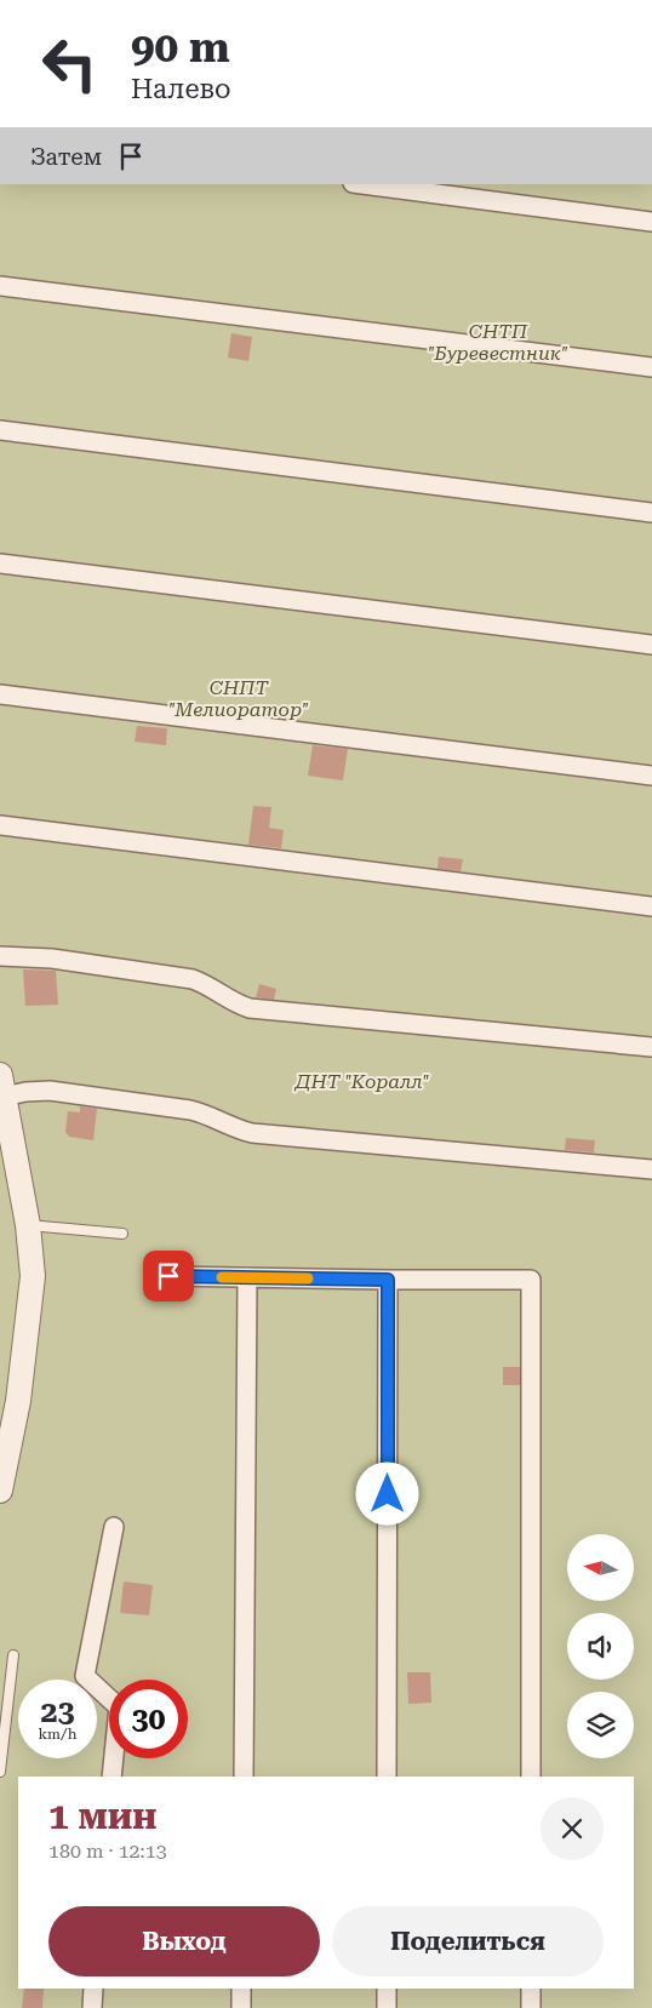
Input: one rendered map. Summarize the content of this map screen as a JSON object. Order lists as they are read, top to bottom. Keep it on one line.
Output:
{"parks":["СНТП \"Буревестник\"","СНПТ \"Мелиоратор\"","ДНТ \"Коралл\""],"north":"left","page":{"turn":["90 m","Налево"],"then":"Затем","speed":"23 km/h","limit":"30","heading":["1 мин","180 m · 12:13"],"buttons":["Выход","Поделиться"]}}
